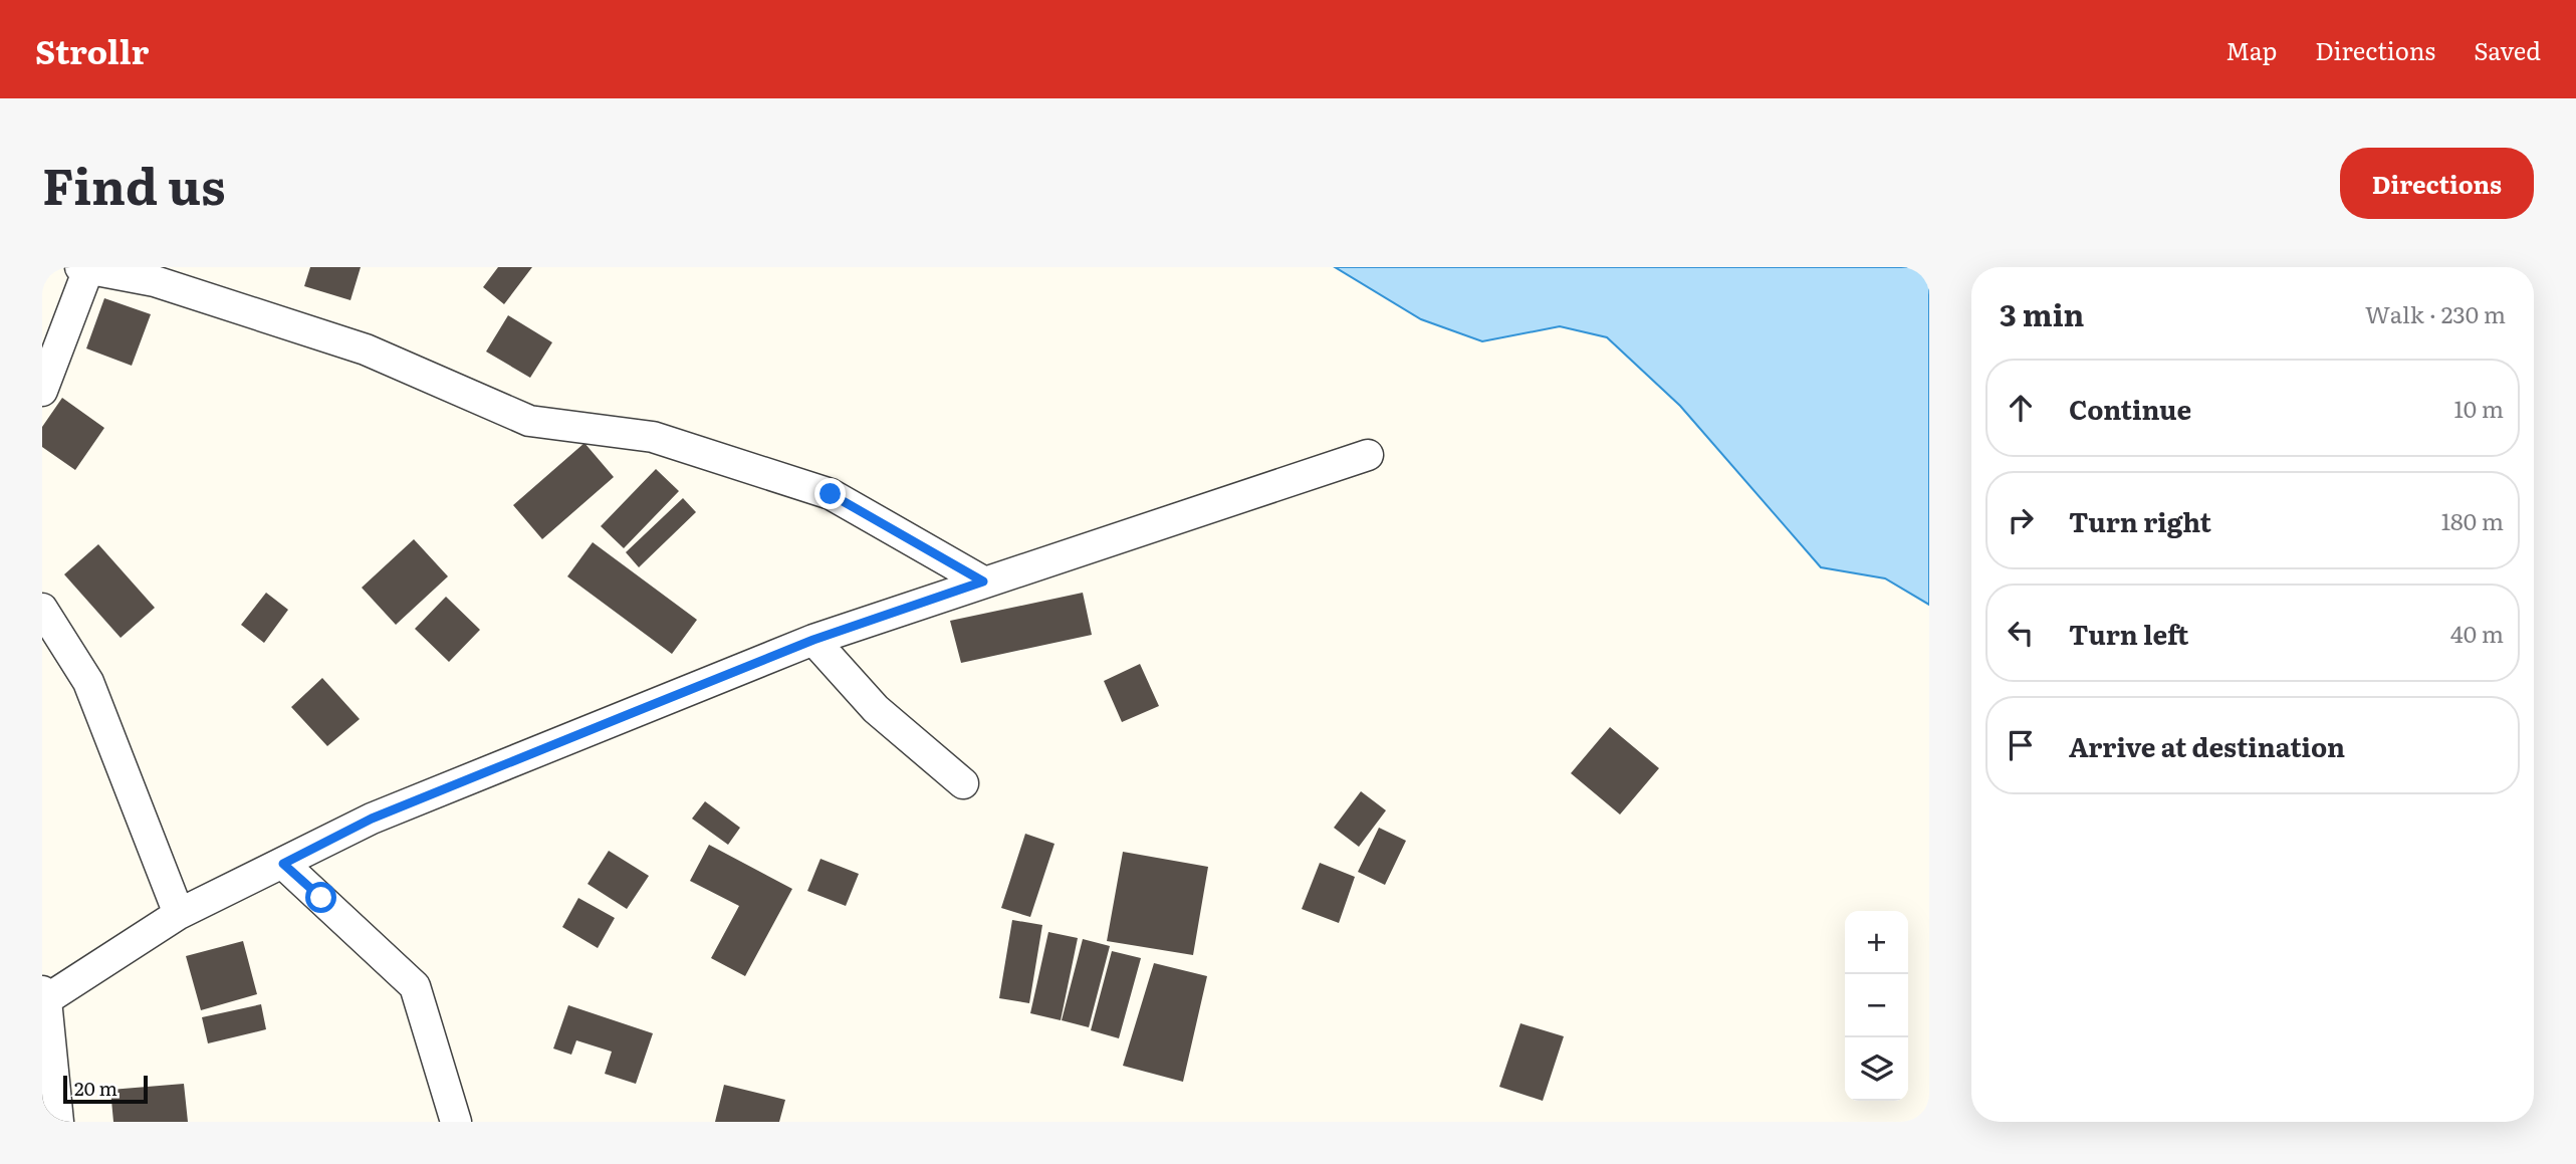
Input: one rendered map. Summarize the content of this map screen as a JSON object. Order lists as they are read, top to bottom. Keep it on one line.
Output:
{"scale_bar":"20 m","page":{"header":"Strollr","nav":["Map","Directions","Saved"],"title":"Find us","buttons":"Directions","heading":["3 min","Walk · 230 m"],"list":[["Continue","10 m"],["Turn right","180 m"],["Turn left","40 m"],"Arrive at destination"],"map_buttons":["+","−"],"scale":"20 m"}}
